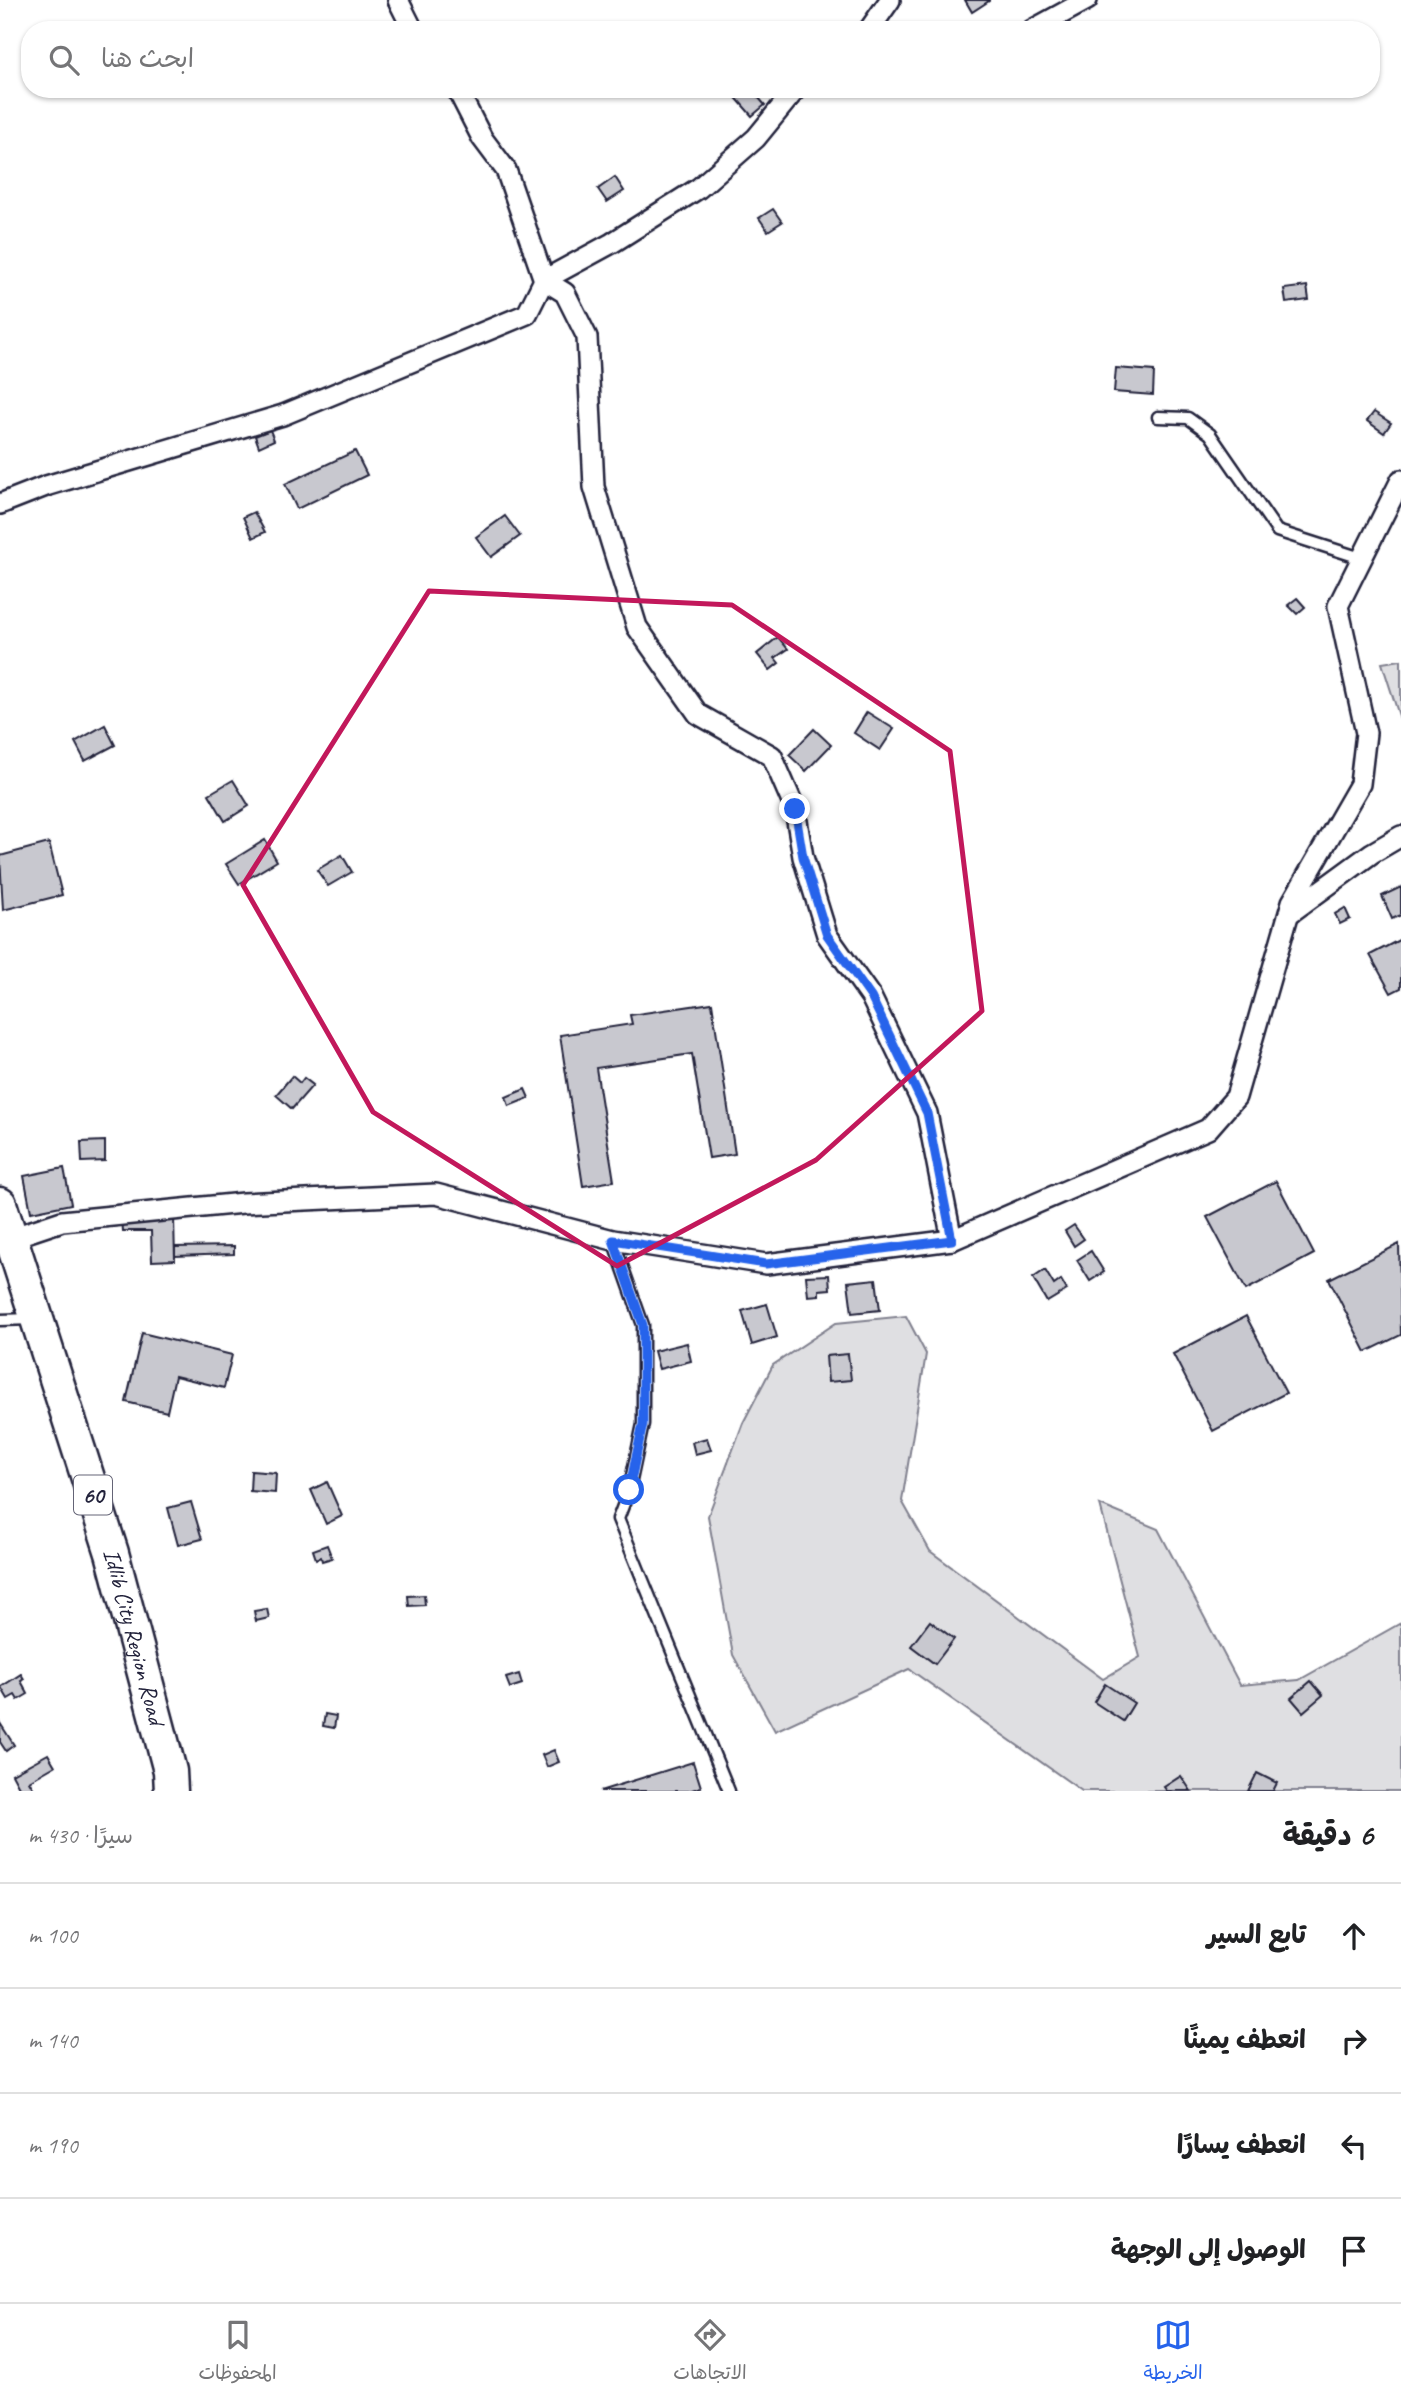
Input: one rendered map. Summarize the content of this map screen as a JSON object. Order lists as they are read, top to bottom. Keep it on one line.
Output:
{"streets":{"main road":["60","Idlib City Region Road"]},"page":{"search":"ابحث هنا","heading":["6 دقيقة","سيرًا · 430 m"],"list":[["تابع السير","100 m"],["انعطف يمينًا","140 m"],["انعطف يسارًا","190 m"],"الوصول إلى الوجهة"],"nav":["الخريطة","الاتجاهات","المحفوظات"]}}
